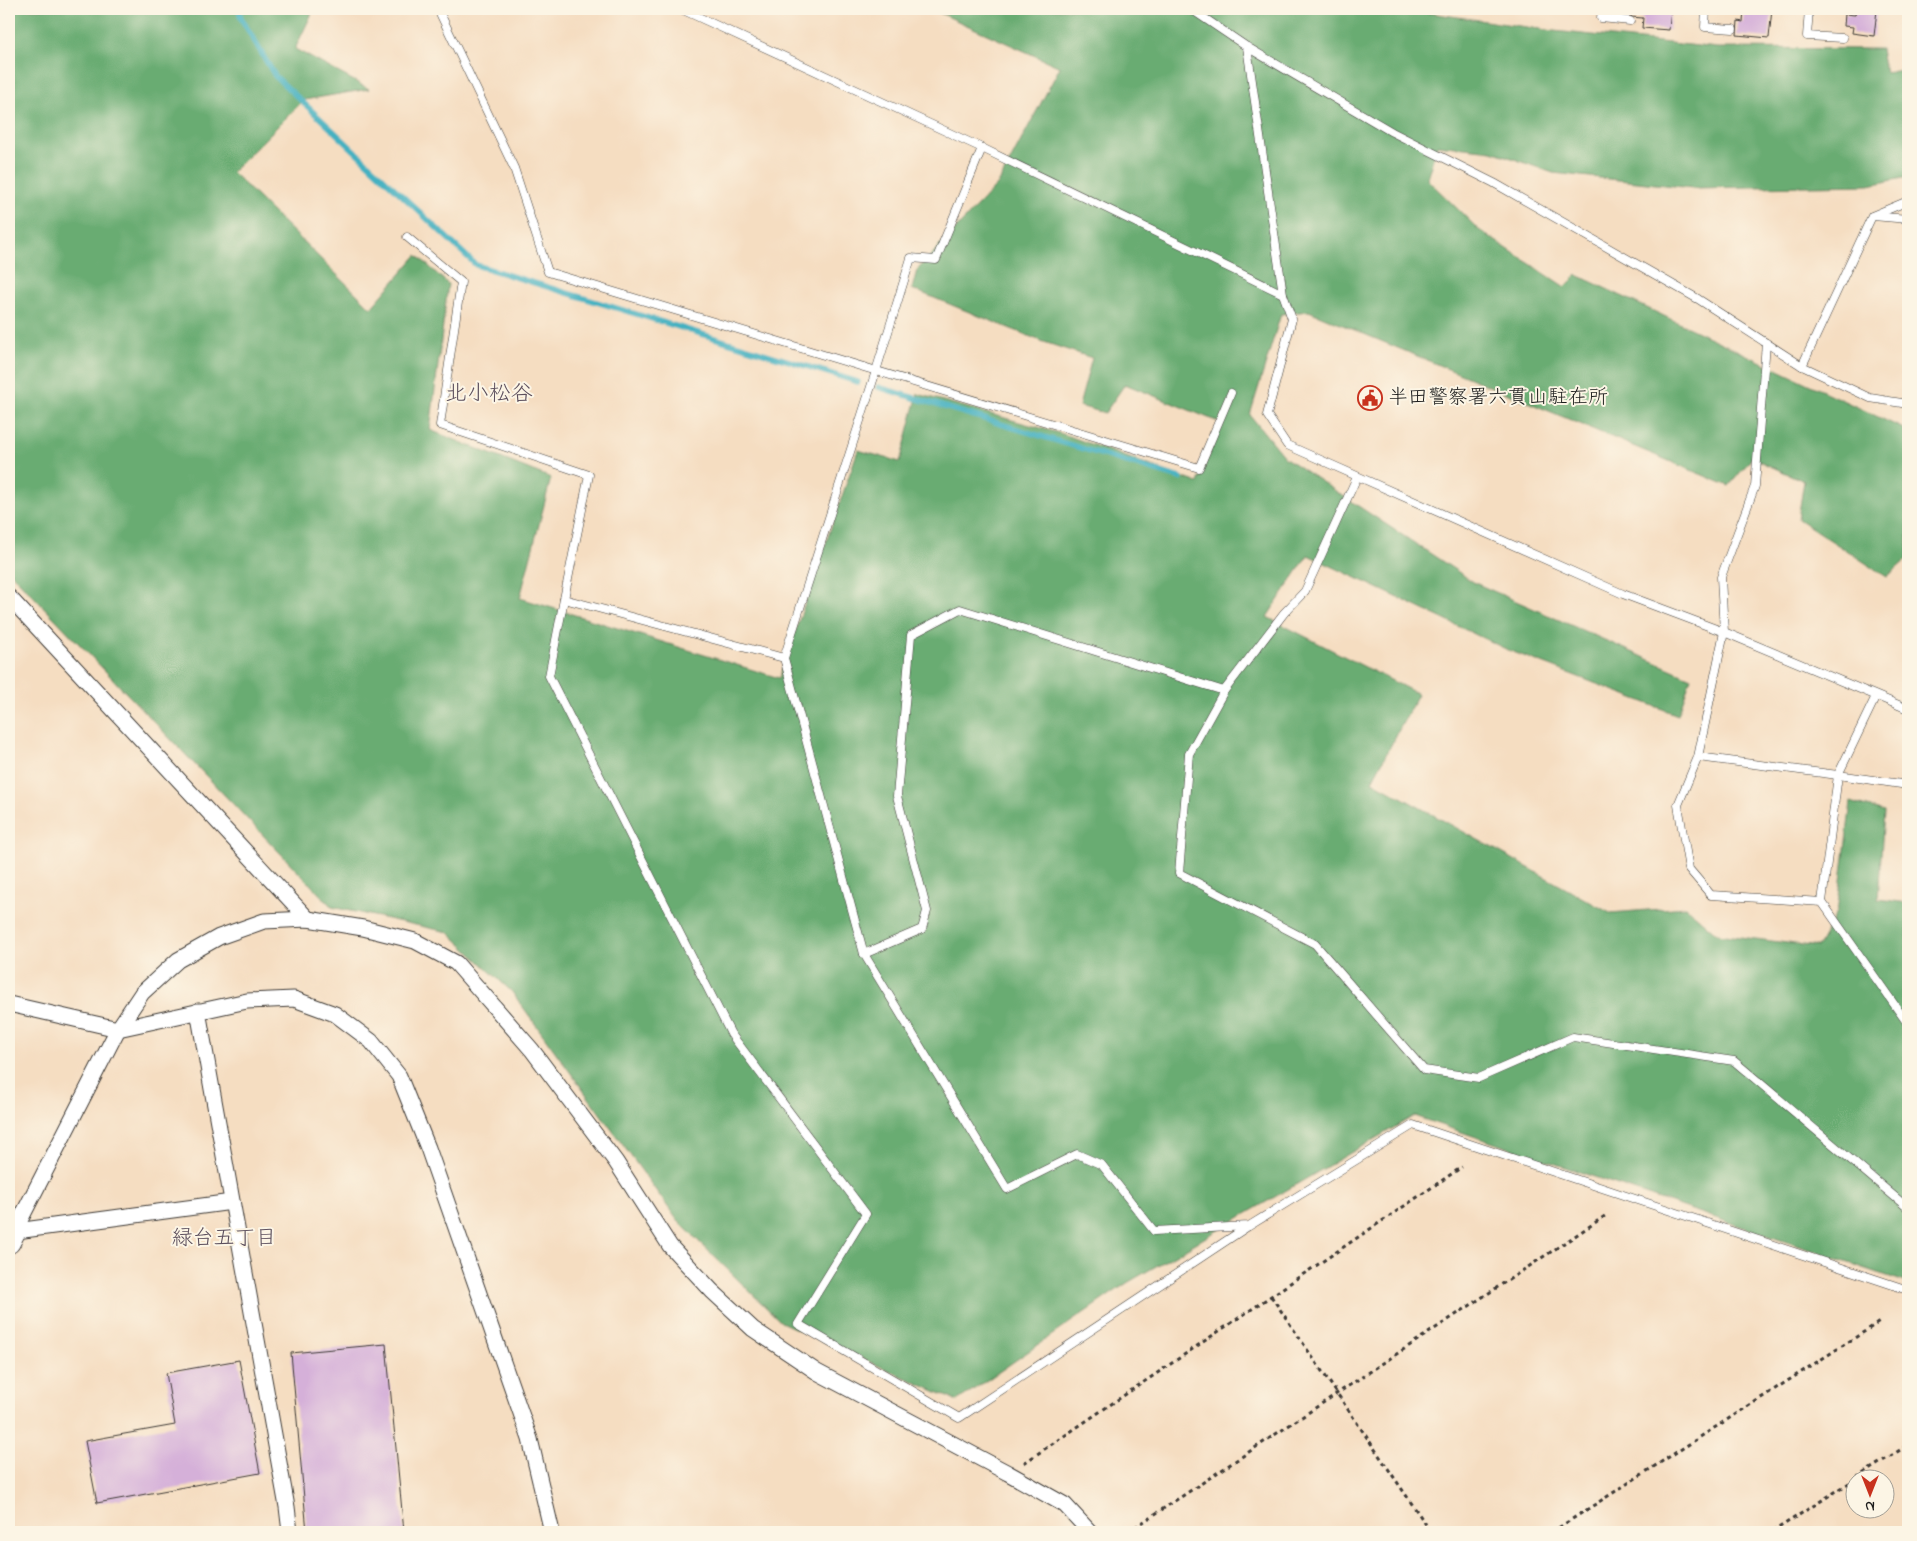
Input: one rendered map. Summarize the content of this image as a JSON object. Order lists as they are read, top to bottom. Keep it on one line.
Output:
{"districts":["北小松谷","緑台五丁目"],"places":{"public building":["半田警察署六貫山駐在所"]},"north":"bottom"}
